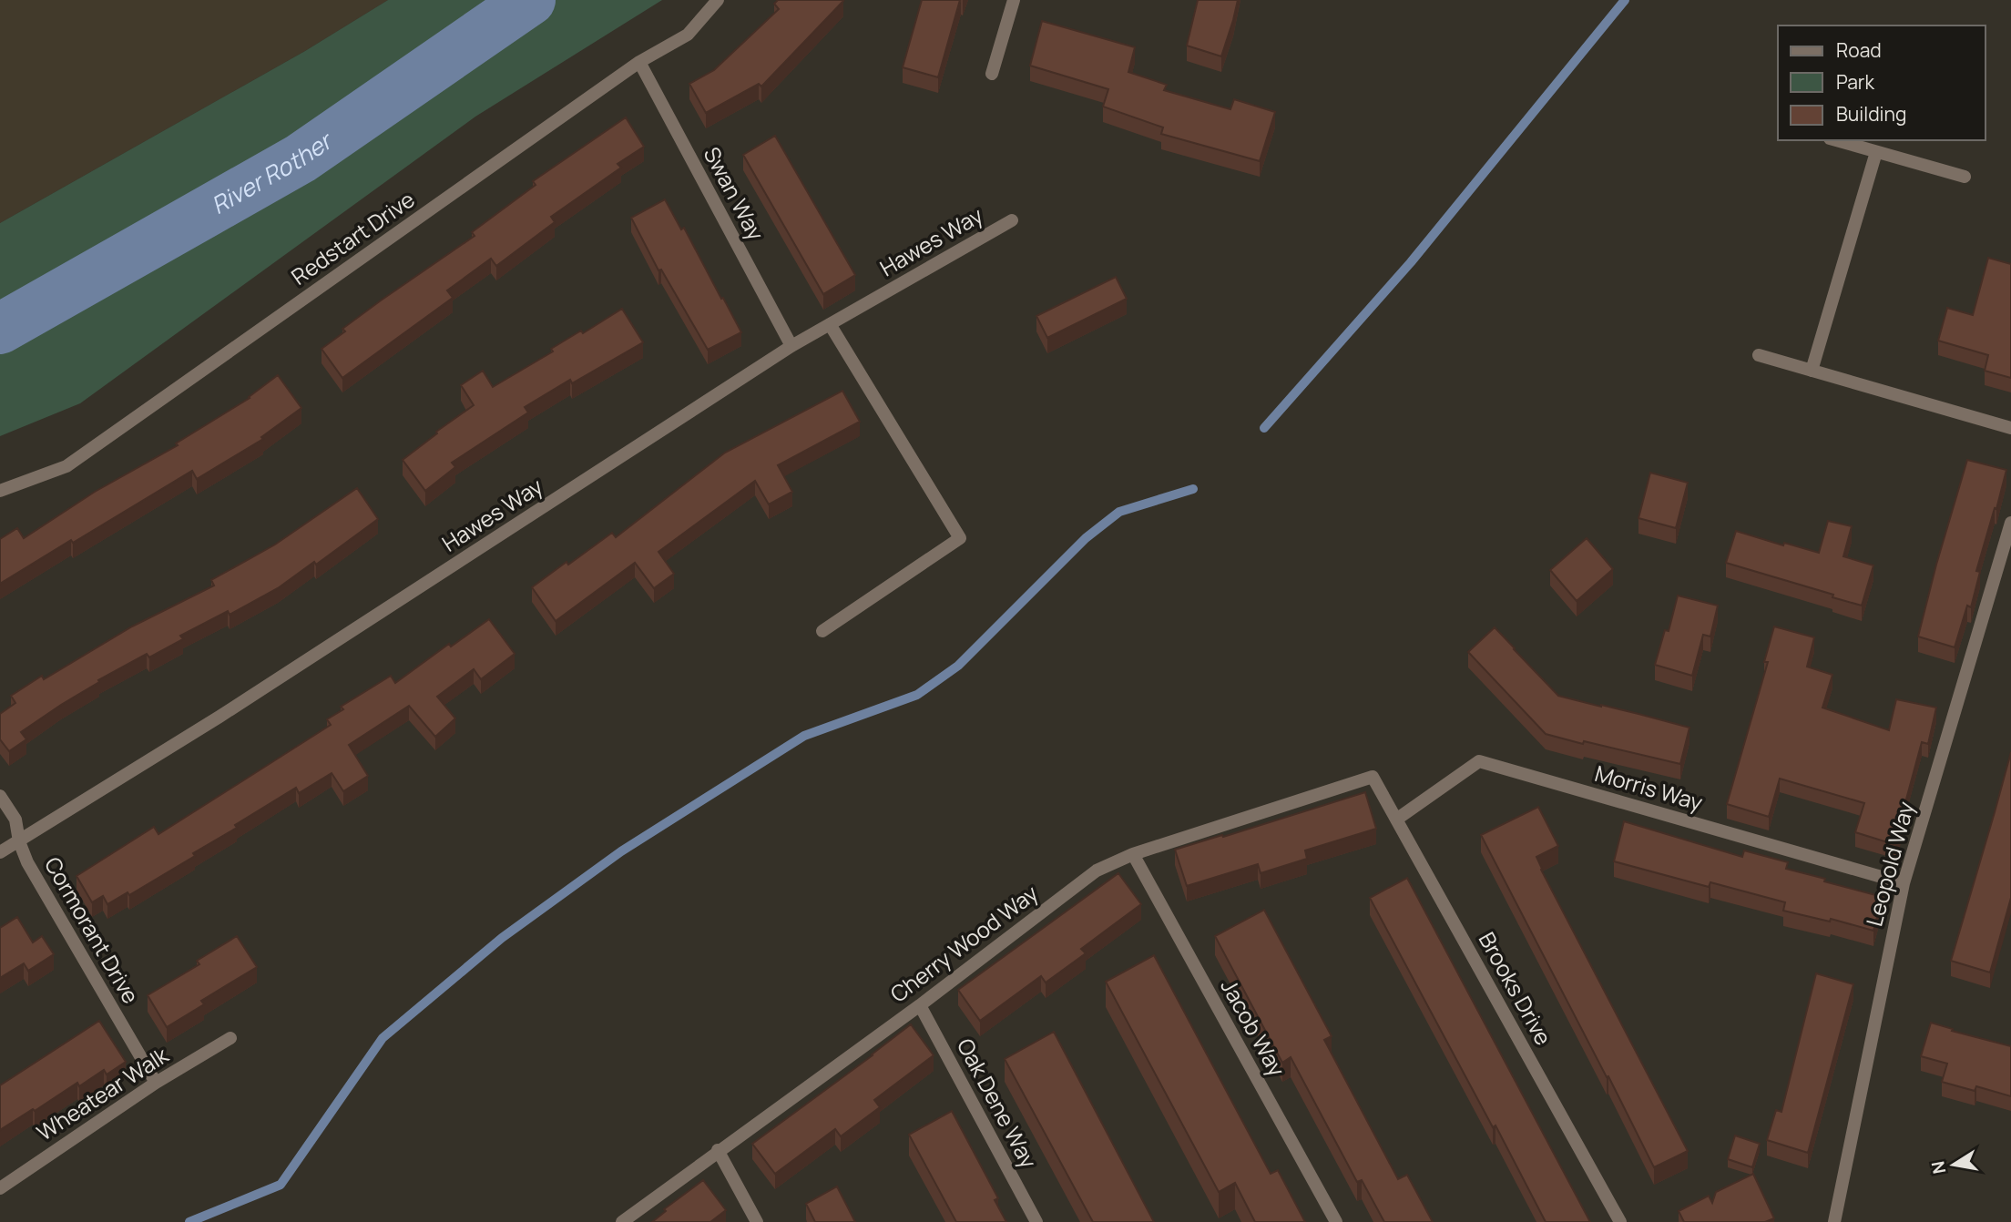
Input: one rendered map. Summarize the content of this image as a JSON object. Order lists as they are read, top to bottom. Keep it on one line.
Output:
{"streets":{"street":["Swan Way","Redstart Drive","Hawes Way","Morris Way","Leopold Way","Cormorant Drive","Cherry Wood Way","Brooks Drive","Jacob Way","Wheatear Walk","Oak Dene Way"]},"crossings":[["Swan Way","Redstart Drive"],["Swan Way","Hawes Way"],["Hawes Way","Cormorant Drive"],["Morris Way","Leopold Way"],["Morris Way","Brooks Drive"],["Cormorant Drive","Wheatear Walk"],["Cherry Wood Way","Brooks Drive"],["Cherry Wood Way","Jacob Way"],["Cherry Wood Way","Oak Dene Way"]],"water":["River Rother"],"legend":["Road","Park","Building"],"north":"left"}
